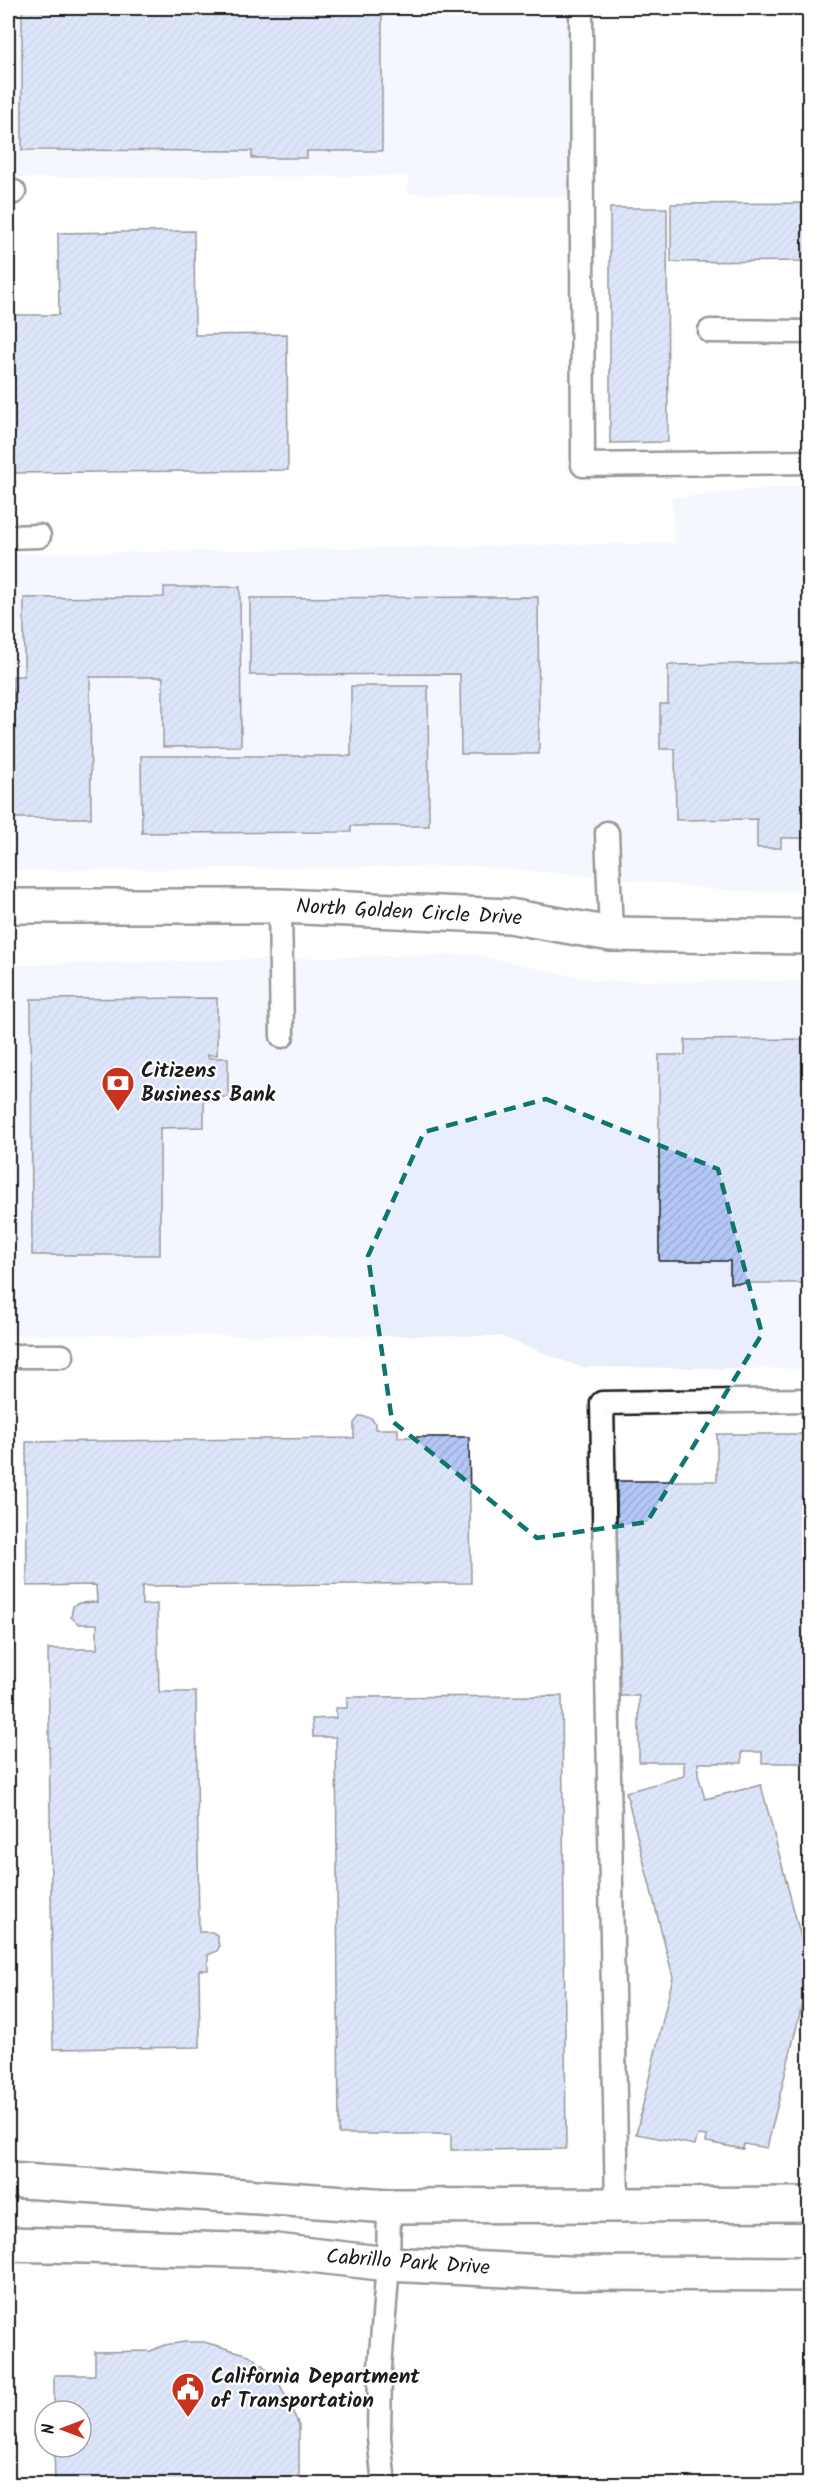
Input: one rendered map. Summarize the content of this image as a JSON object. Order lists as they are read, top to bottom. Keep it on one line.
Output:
{"streets":{"street":["North Golden Circle Drive","Cabrillo Park Drive"]},"places":{"bank":["Citizens Business Bank"],"public building":["California Department of Transportation"]},"north":"left"}
